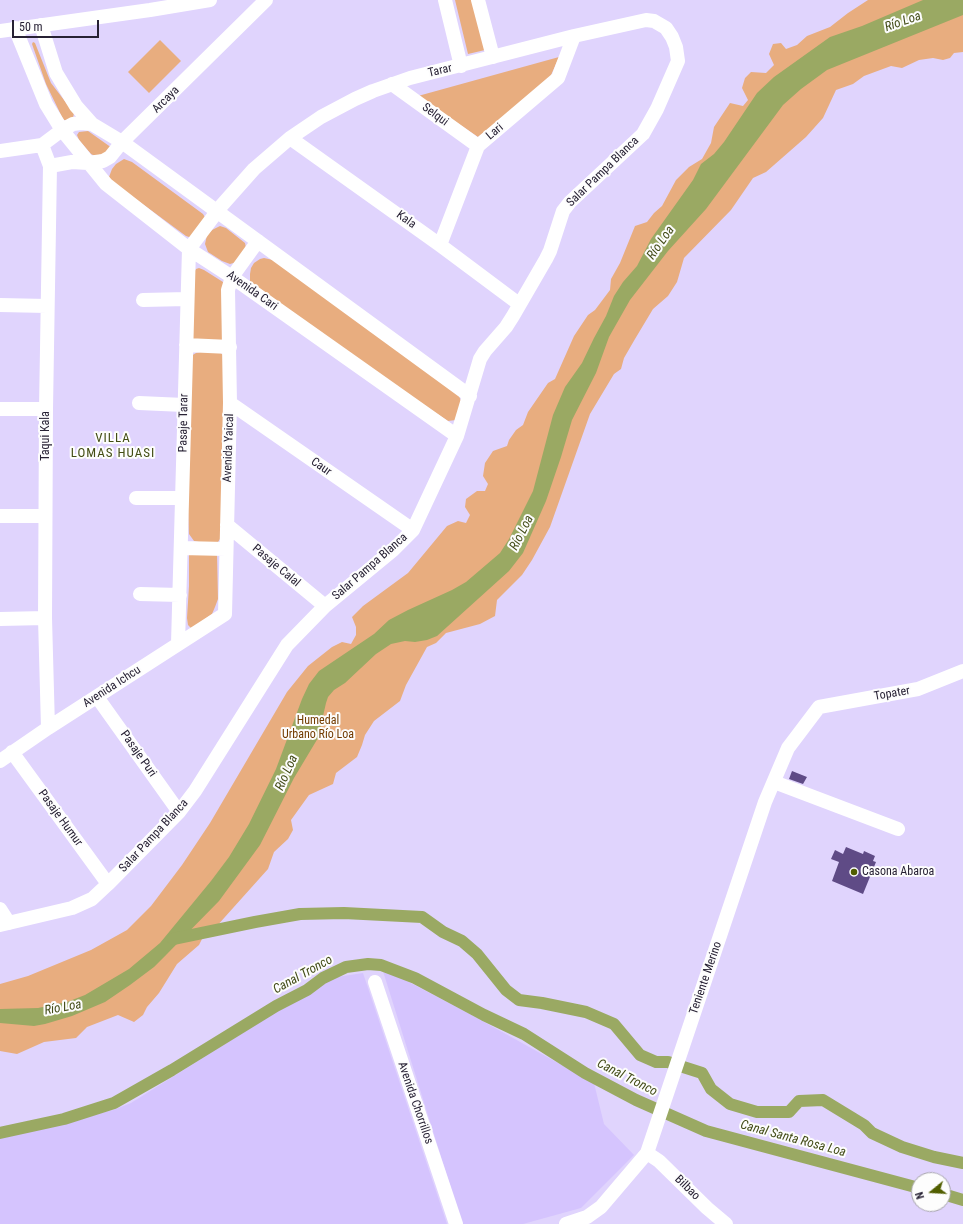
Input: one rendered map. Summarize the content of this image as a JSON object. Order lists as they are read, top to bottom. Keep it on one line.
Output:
{"streets":{"street":["Tarar","Arcaya","Selqui","Lari","Salar Pampa Blanca","Kala","Avenida Cari","Pasaje Tarar","Taqui Kala","Avenida Yaical","Caur","Pasaje Calal","Avenida Ichcu","Topater","Pasaje Puri","Pasaje Humur","Teniente Merino","Avenida Chorrillos","Bilbao"]},"crossings":[["Tarar","Selqui"],["Tarar","Lari"],["Tarar","Salar Pampa Blanca"],["Tarar","Kala"],["Arcaya","Avenida Cari"],["Arcaya","Taqui Kala"],["Selqui","Lari"],["Lari","Kala"],["Salar Pampa Blanca","Kala"],["Salar Pampa Blanca","Avenida Cari"],["Salar Pampa Blanca","Caur"],["Salar Pampa Blanca","Pasaje Calal"],["Salar Pampa Blanca","Pasaje Puri"],["Salar Pampa Blanca","Pasaje Humur"],["Avenida Cari","Pasaje Tarar"],["Avenida Cari","Avenida Yaical"],["Pasaje Tarar","Avenida Ichcu"],["Taqui Kala","Avenida Ichcu"],["Avenida Yaical","Caur"],["Avenida Yaical","Pasaje Calal"],["Avenida Yaical","Avenida Ichcu"],["Avenida Ichcu","Pasaje Puri"],["Avenida Ichcu","Pasaje Humur"],["Topater","Teniente Merino"],["Teniente Merino","Bilbao"]],"districts":["VILLA LOMAS HUASI"],"water":["Río Loa","Canal Tronco","Canal Santa Rosa Loa"],"parks":["Humedal Urbano Río Loa"],"places":["Casona Abaroa"],"scale_bar":"50 m","north":"left"}
